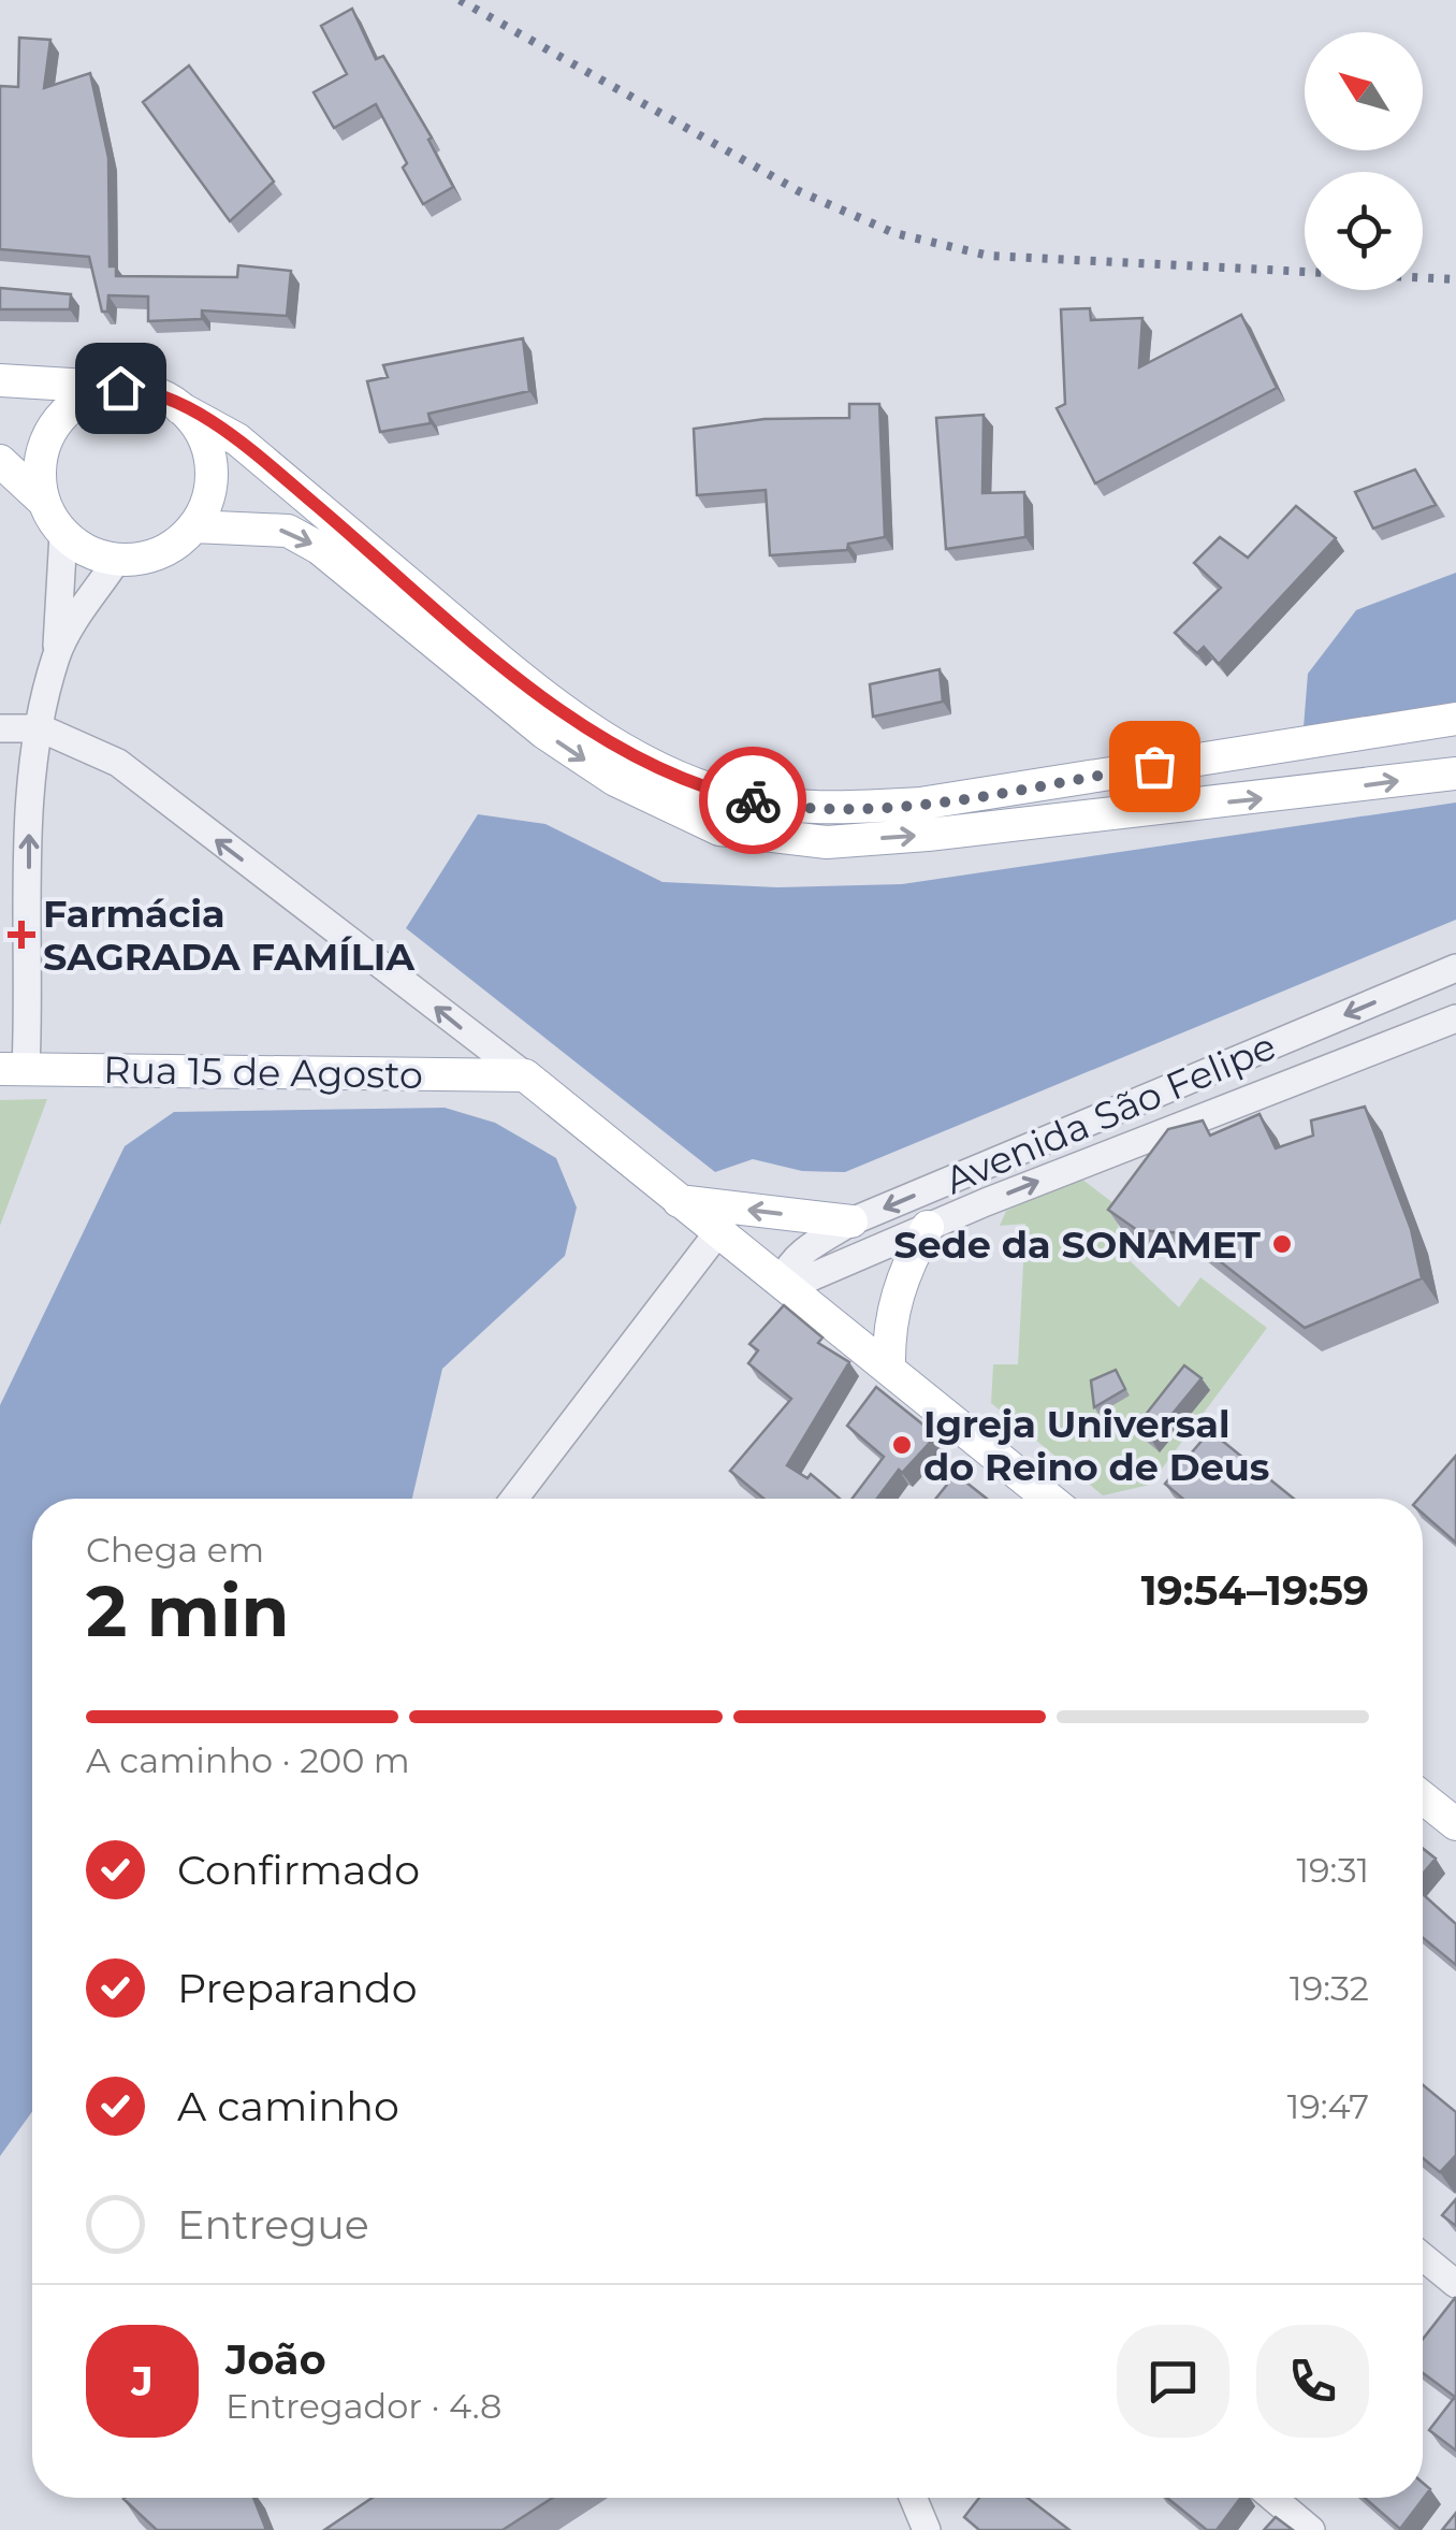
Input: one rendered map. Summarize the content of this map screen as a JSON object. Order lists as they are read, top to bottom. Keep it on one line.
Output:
{"streets":{"main road":["Rua 15 de Agosto"],"street":["Avenida São Felipe"]},"places":{"health":["Farmácia SAGRADA FAMÍLIA"],"other":["Sede da SONAMET","Igreja Universal do Reino de Deus"]},"north":"top left","page":{"heading":["2 min","Chega em","19:54–19:59"],"panel":["João","Entregador · 4.8"],"bar":"A caminho · 200 m","list":[["Confirmado","19:31"],["Preparando","19:32"],["A caminho","19:47"],"Entregue"],"round":"J"}}
